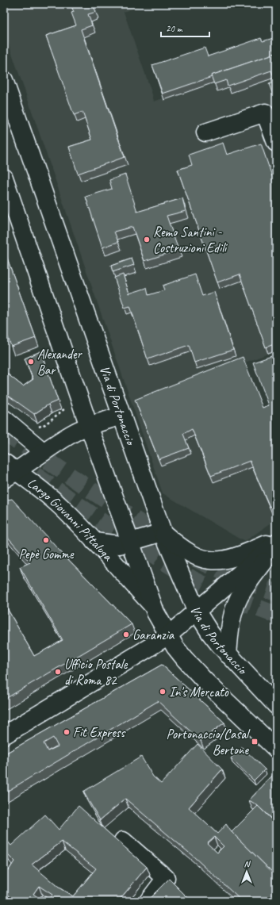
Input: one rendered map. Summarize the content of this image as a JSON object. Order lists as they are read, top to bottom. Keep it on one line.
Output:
{"streets":{"main road":["Via di Portonaccio","Largo Giovanni Pittaluga"]},"crossings":[["Via di Portonaccio","Largo Giovanni Pittaluga"]],"places":{"other":["Remo Santini - Costruzioni Edili","Alexander Bar","Pepè Gomme","Garanzia","Ufficio Postale di Roma 82","In's Mercato","Fit Express"],"transit":["Portonaccio/Casal Bertone"]},"scale_bar":"20 m","north":"top"}
